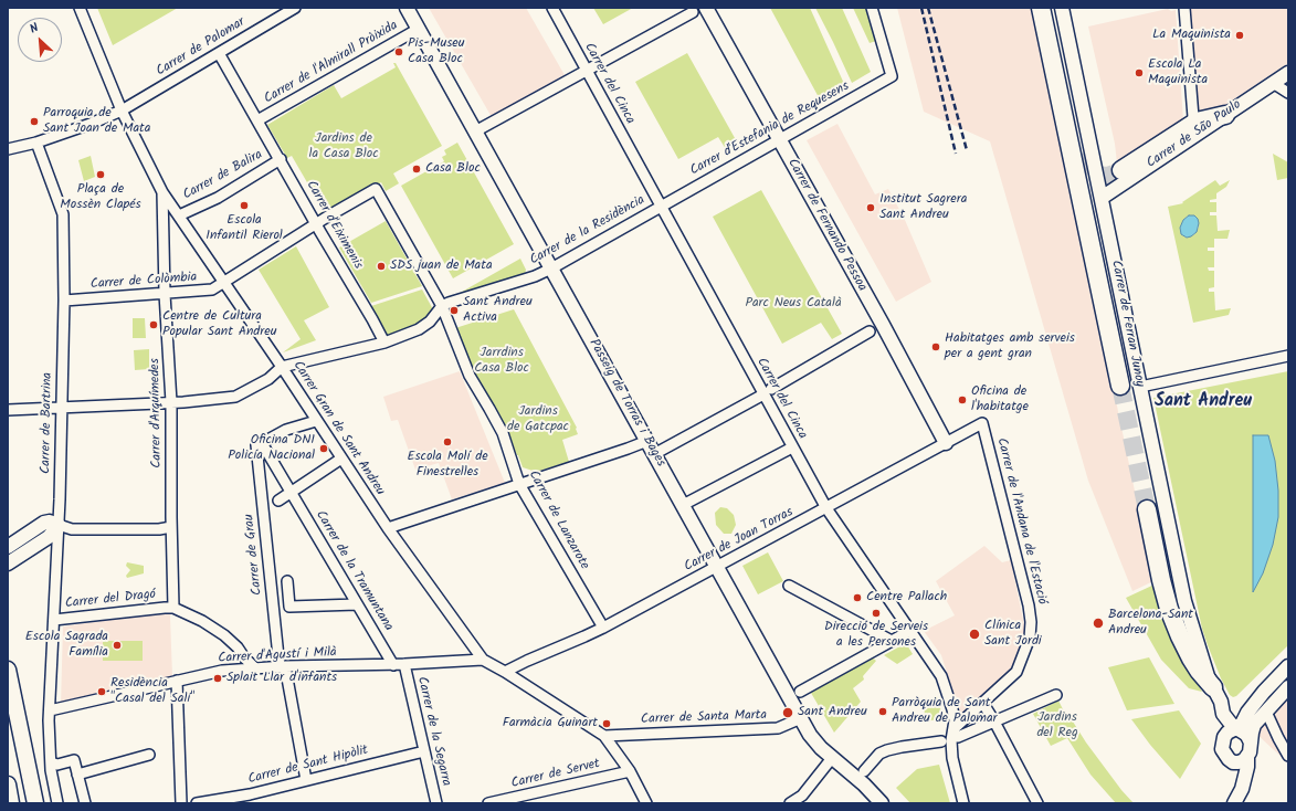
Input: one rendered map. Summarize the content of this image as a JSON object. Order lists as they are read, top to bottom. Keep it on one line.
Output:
{"streets":{"street":["Carrer de Palomar","Carrer de l'Almirall Pròixida","Carrer del Cinca","Carrer d'Estefania de Requesens","Carrer de São Paulo","Carrer de Balira","Carrer d'Eiximenis","Carrer de Fernando Pessoa","Carrer de la Residència","Carrer de Colòmbia","Carrer de Ferran Junoy","Passeig de Torras i Bages","Carrer d'Arquímedes","Carrer de Bartrina","Carrer Gran de Sant Andreu","Carrer de Lanzarote","Carrer de l'Andana de l'Estació","Carrer de Joan Torras","Carrer de Grau","Carrer de la Tramuntana","Carrer del Dragó","Carrer d'Agustí i Milà","Carrer de Santa Marta","Carrer de la Segarra","Carrer de Sant Hipòlit","Carrer de Servet"]},"crossings":[["Carrer de Palomar","Carrer d'Eiximenis"],["Carrer de Palomar","Carrer Gran de Sant Andreu"],["Carrer de l'Almirall Pròixida","Carrer d'Eiximenis"],["Carrer de l'Almirall Pròixida","Passeig de Torras i Bages"],["Carrer del Cinca","Carrer d'Estefania de Requesens"],["Carrer del Cinca","Carrer de la Residència"],["Carrer del Cinca","Carrer de l'Andana de l'Estació"],["Carrer del Cinca","Carrer de Joan Torras"],["Carrer d'Estefania de Requesens","Carrer de Fernando Pessoa"],["Carrer d'Estefania de Requesens","Carrer de la Residència"],["Carrer de São Paulo","Carrer de Ferran Junoy"],["Carrer de Balira","Carrer d'Eiximenis"],["Carrer de Balira","Carrer Gran de Sant Andreu"],["Carrer d'Eiximenis","Carrer de la Residència"],["Carrer d'Eiximenis","Carrer de Colòmbia"],["Carrer de Fernando Pessoa","Carrer de Joan Torras"],["Carrer de la Residència","Passeig de Torras i Bages"],["Carrer de la Residència","Carrer Gran de Sant Andreu"],["Carrer de la Residència","Carrer de Lanzarote"],["Carrer de Colòmbia","Carrer d'Arquímedes"],["Carrer de Colòmbia","Carrer de Bartrina"],["Carrer de Colòmbia","Carrer Gran de Sant Andreu"],["Carrer de Colòmbia","Carrer de Lanzarote"],["Passeig de Torras i Bages","Carrer de Joan Torras"],["Passeig de Torras i Bages","Carrer de Santa Marta"],["Carrer d'Arquímedes","Carrer Gran de Sant Andreu"],["Carrer d'Arquímedes","Carrer del Dragó"],["Carrer de Bartrina","Carrer del Dragó"],["Carrer de Bartrina","Carrer d'Agustí i Milà"],["Carrer Gran de Sant Andreu","Carrer de Joan Torras"],["Carrer Gran de Sant Andreu","Carrer d'Agustí i Milà"],["Carrer Gran de Sant Andreu","Carrer de Santa Marta"],["Carrer Gran de Sant Andreu","Carrer de Servet"],["Carrer de Lanzarote","Carrer de Joan Torras"],["Carrer de l'Andana de l'Estació","Carrer de Joan Torras"],["Carrer de Grau","Carrer d'Agustí i Milà"],["Carrer de Grau","Carrer de Sant Hipòlit"],["Carrer de la Tramuntana","Carrer d'Agustí i Milà"],["Carrer del Dragó","Carrer d'Agustí i Milà"],["Carrer d'Agustí i Milà","Carrer de la Segarra"],["Carrer de la Segarra","Carrer de Sant Hipòlit"]],"districts":["Sant Andreu"],"parks":["Jardins de la Casa Bloc","Parc Neus Català","Jarrdins Casa Bloc","Jardins de Gatcpac","Jardins del Reg"],"places":["La Maquinista","Pis-Museu Casa Bloc","Escola La Maquinista","Parroquia de Sant Joan de Mata","Casa Bloc","Plaça de Mossèn Clapés","Escola Infantil Rierol","Institut Sagrera Sant Andreu","SDS juan de Mata","Sant Andreu Activa","Centre de Cultura Popular Sant Andreu","Habitatges amb serveis per a gent gran","Oficina de l'habitatge","Escola Molí de Finestrelles","Oficina DNI Policía Nacional","Centre Pallach","Direcció de Serveis a les Persones","Barcelona-Sant Andreu","Clínica Sant Jordi","Escola Sagrada Família","Splait Llar d'infants","Residència \"Casal del Salí\"","Parròquia de Sant Andreu de Palomar","Sant Andreu","Farmàcia Guinart"],"north":"top left"}
